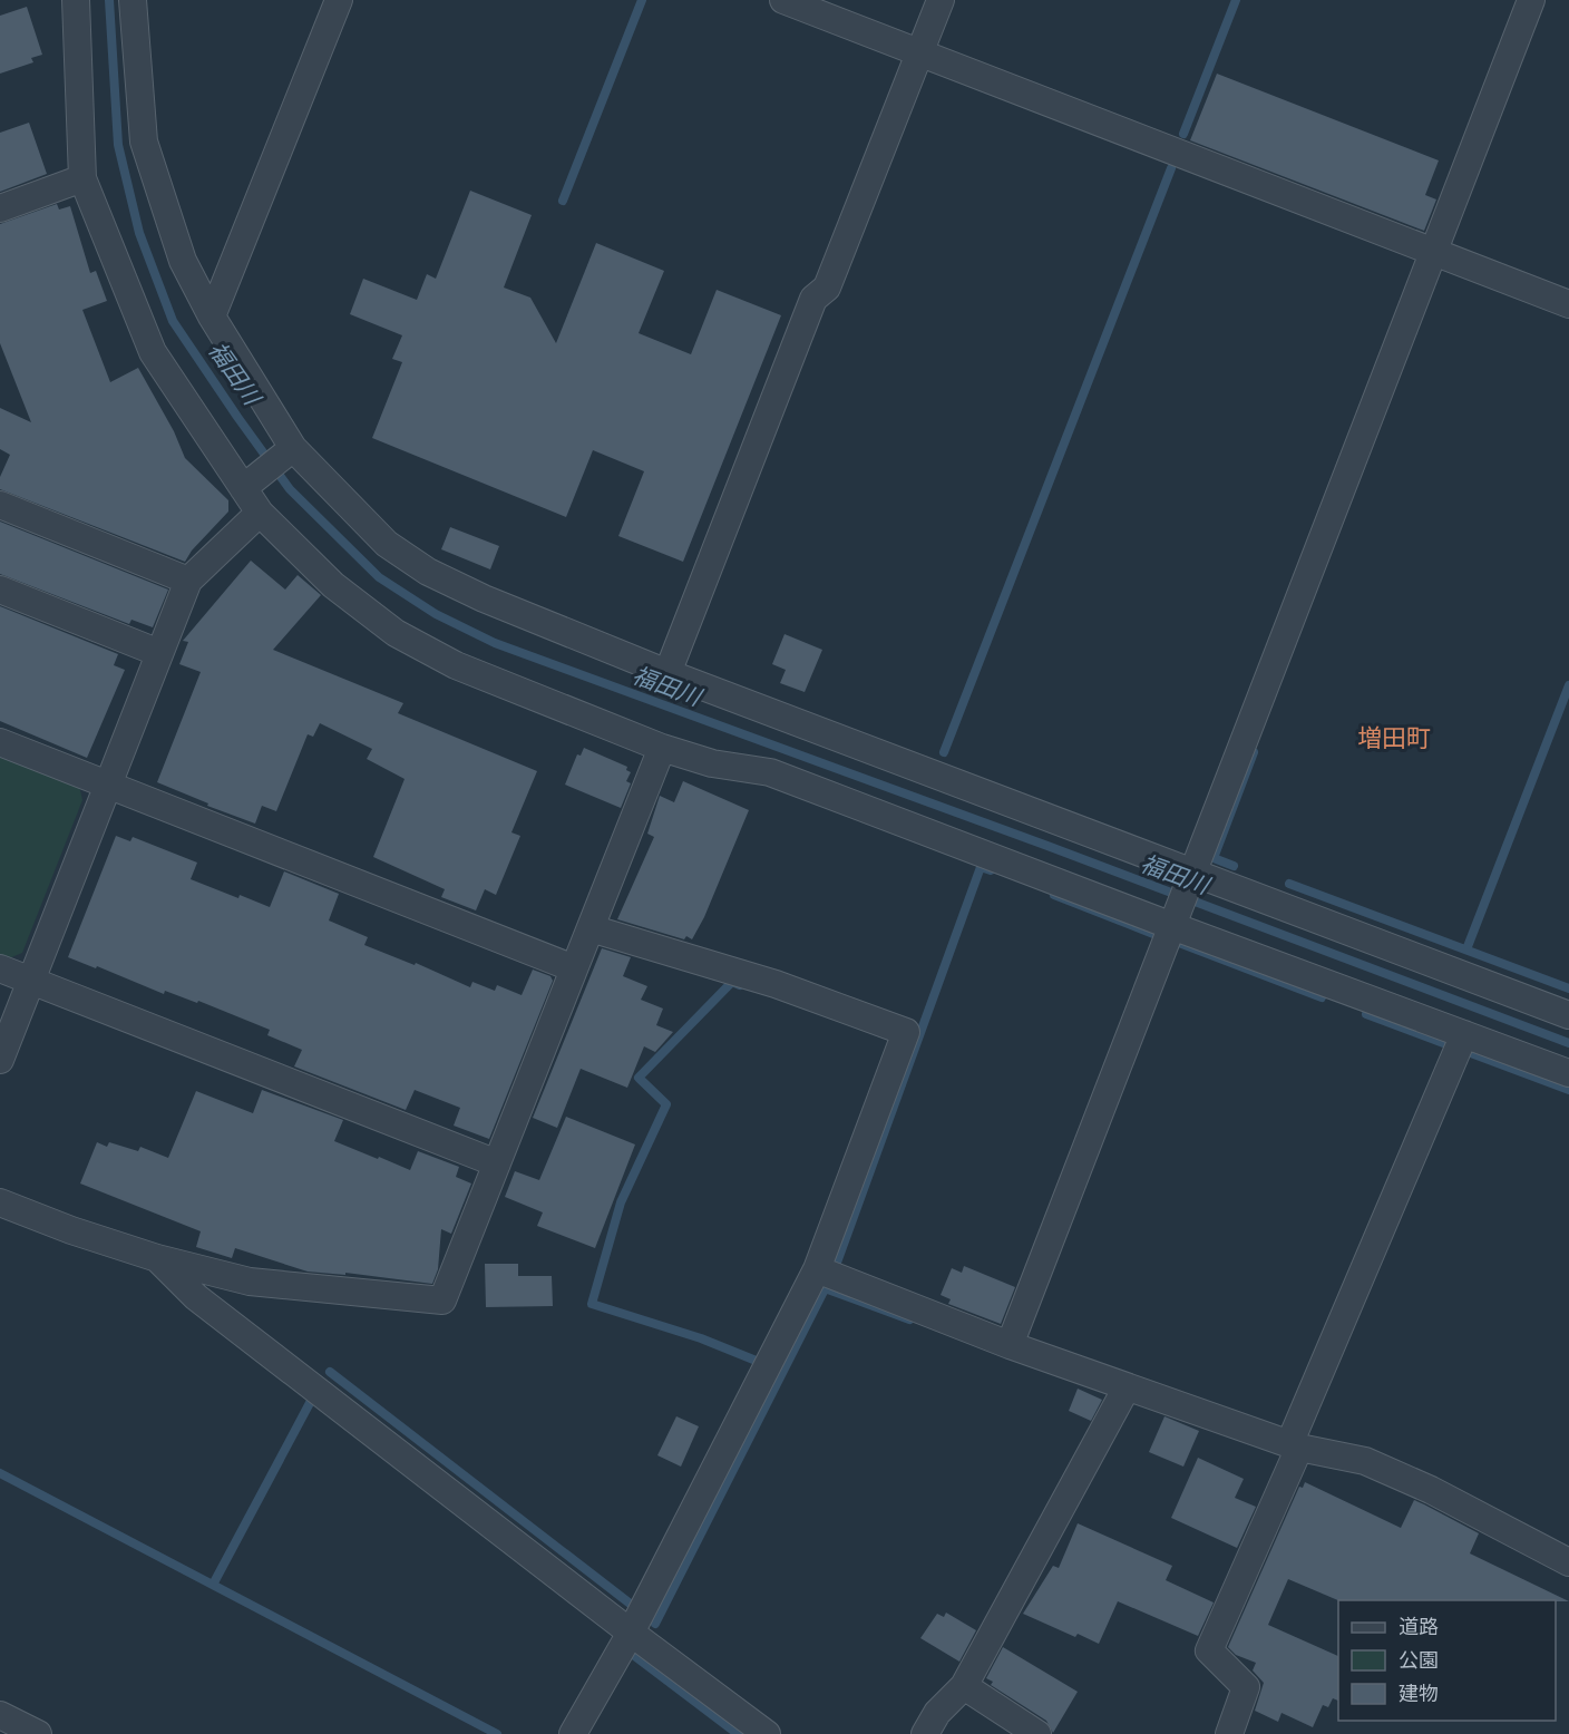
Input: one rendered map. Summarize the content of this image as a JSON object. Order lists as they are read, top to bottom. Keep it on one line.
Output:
{"districts":["増田町"],"water":["福田川"],"legend":["道路","公園","建物"]}
